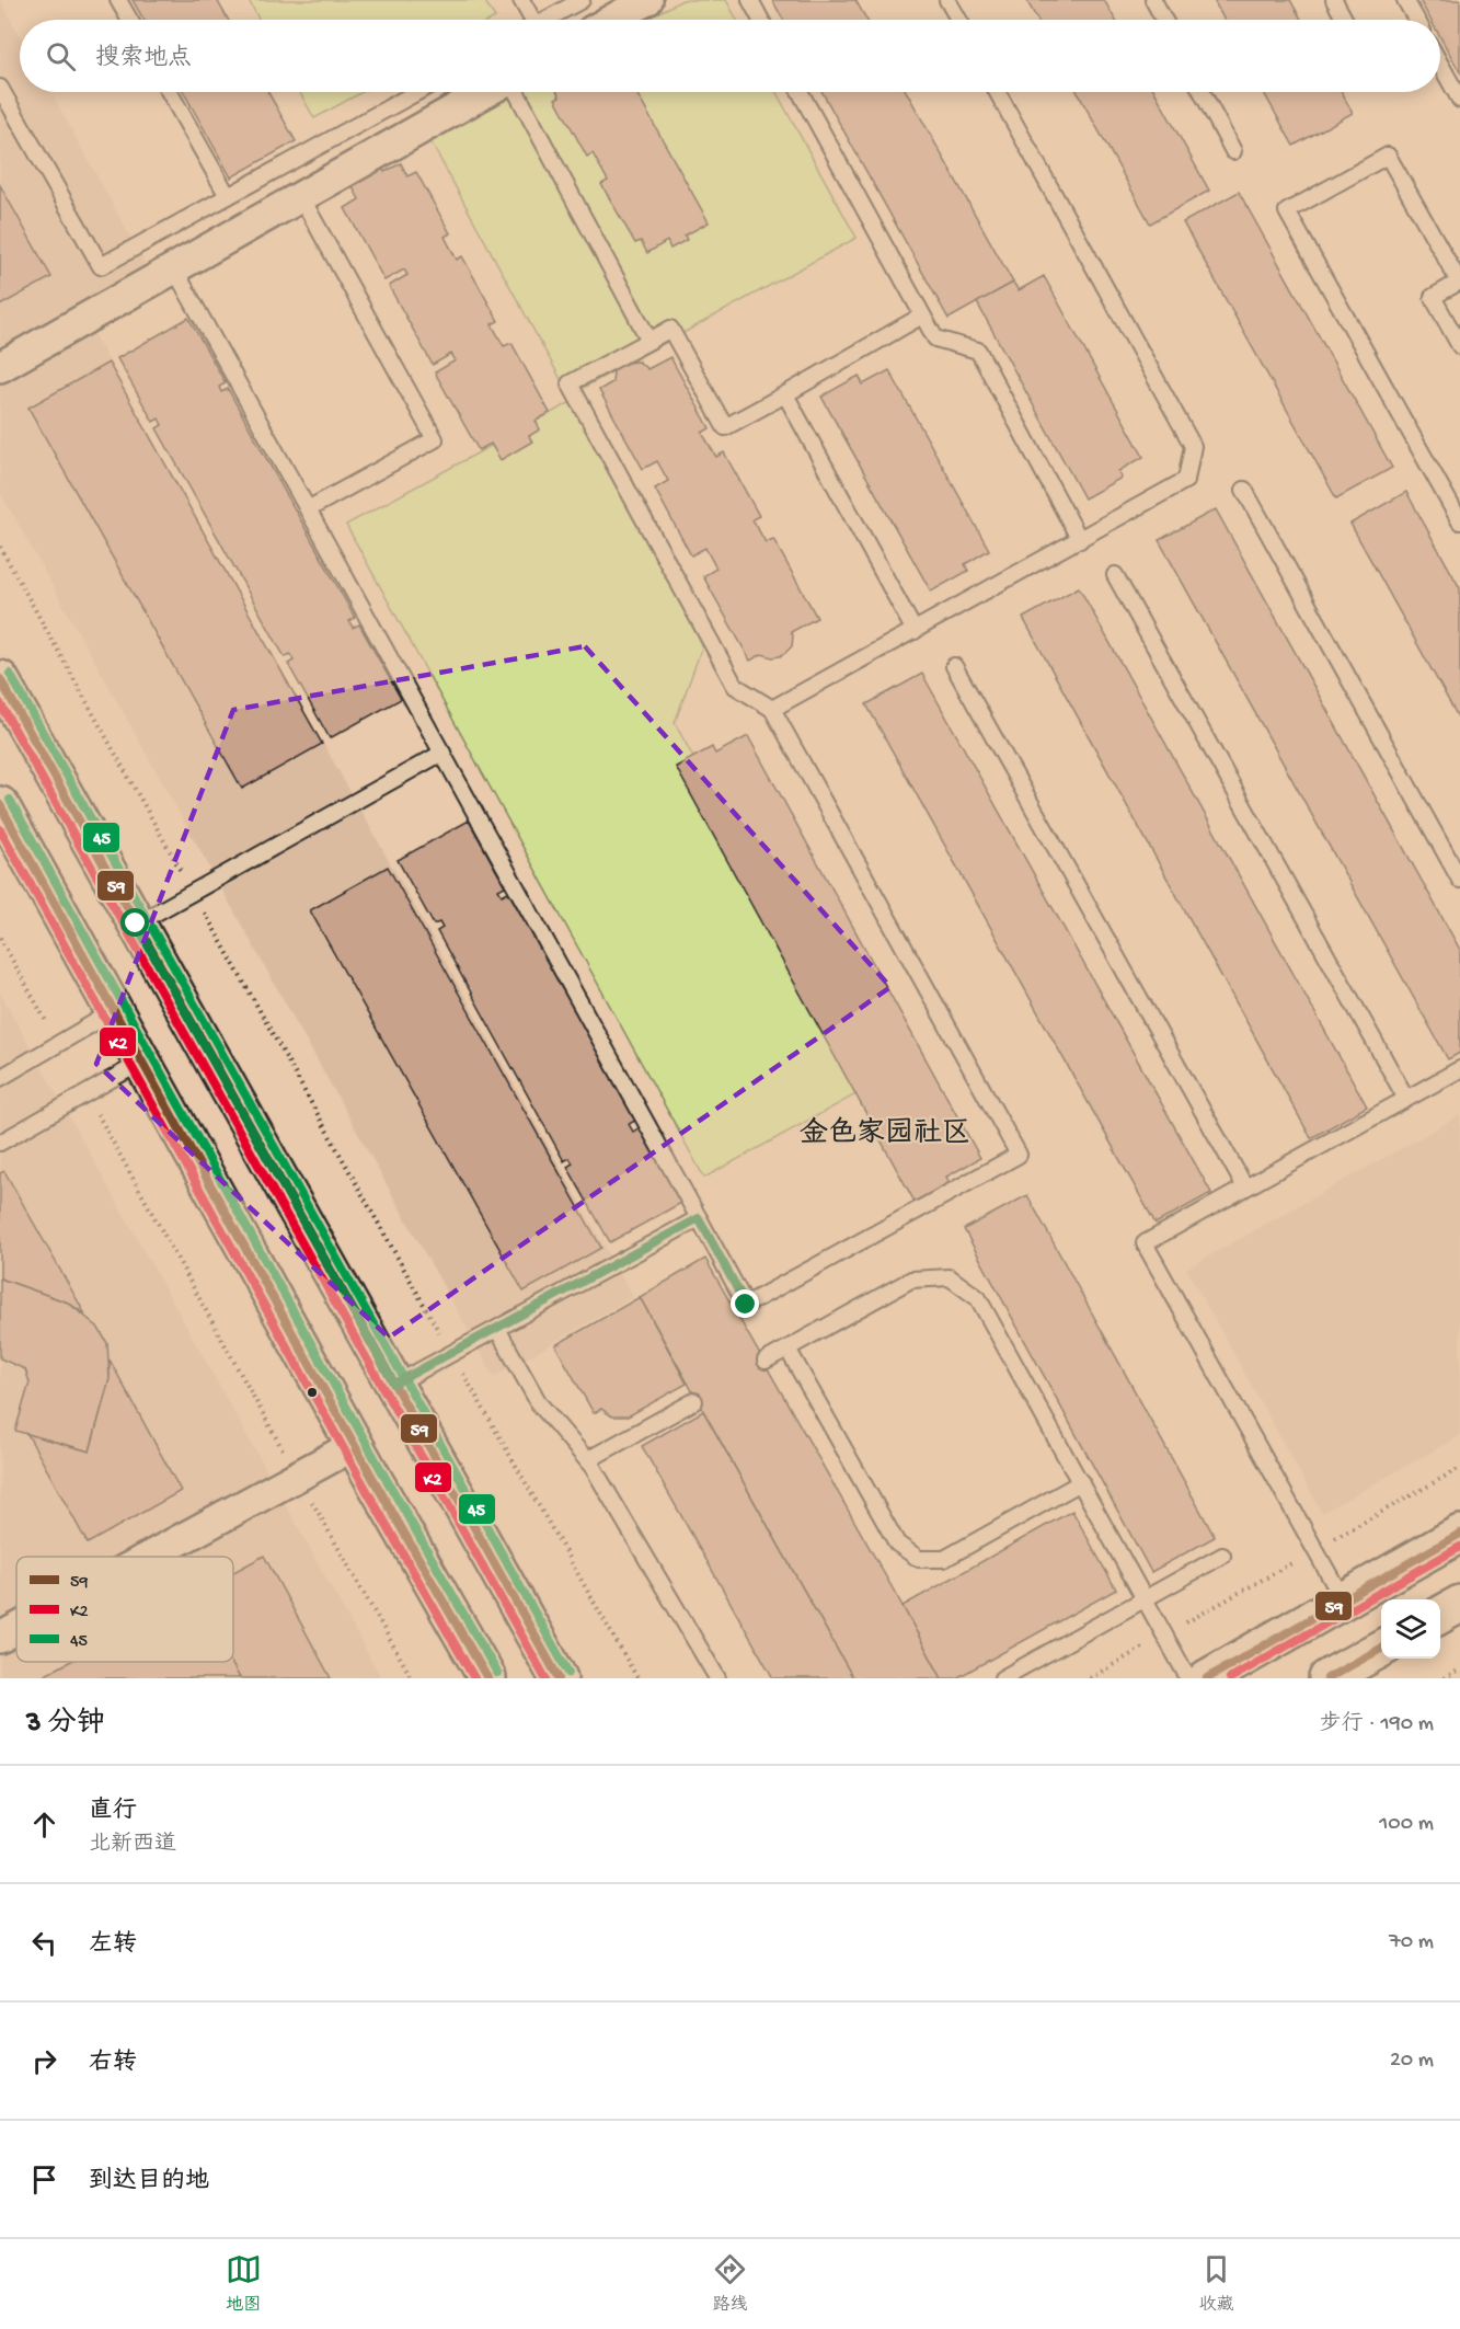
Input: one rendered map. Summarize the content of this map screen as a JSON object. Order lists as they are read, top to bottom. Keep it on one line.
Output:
{"districts":["金色家园社区"],"lines":["transit line 45","transit line 59","transit line K2"],"legend":["59","K2","45"],"page":{"search":"搜索地点","heading":["3 分钟","步行 · 190 m"],"list":[["直行","北新西道","100 m"],["左转","70 m"],["右转","20 m"],"到达目的地"],"nav":["地图","路线","收藏"]}}
